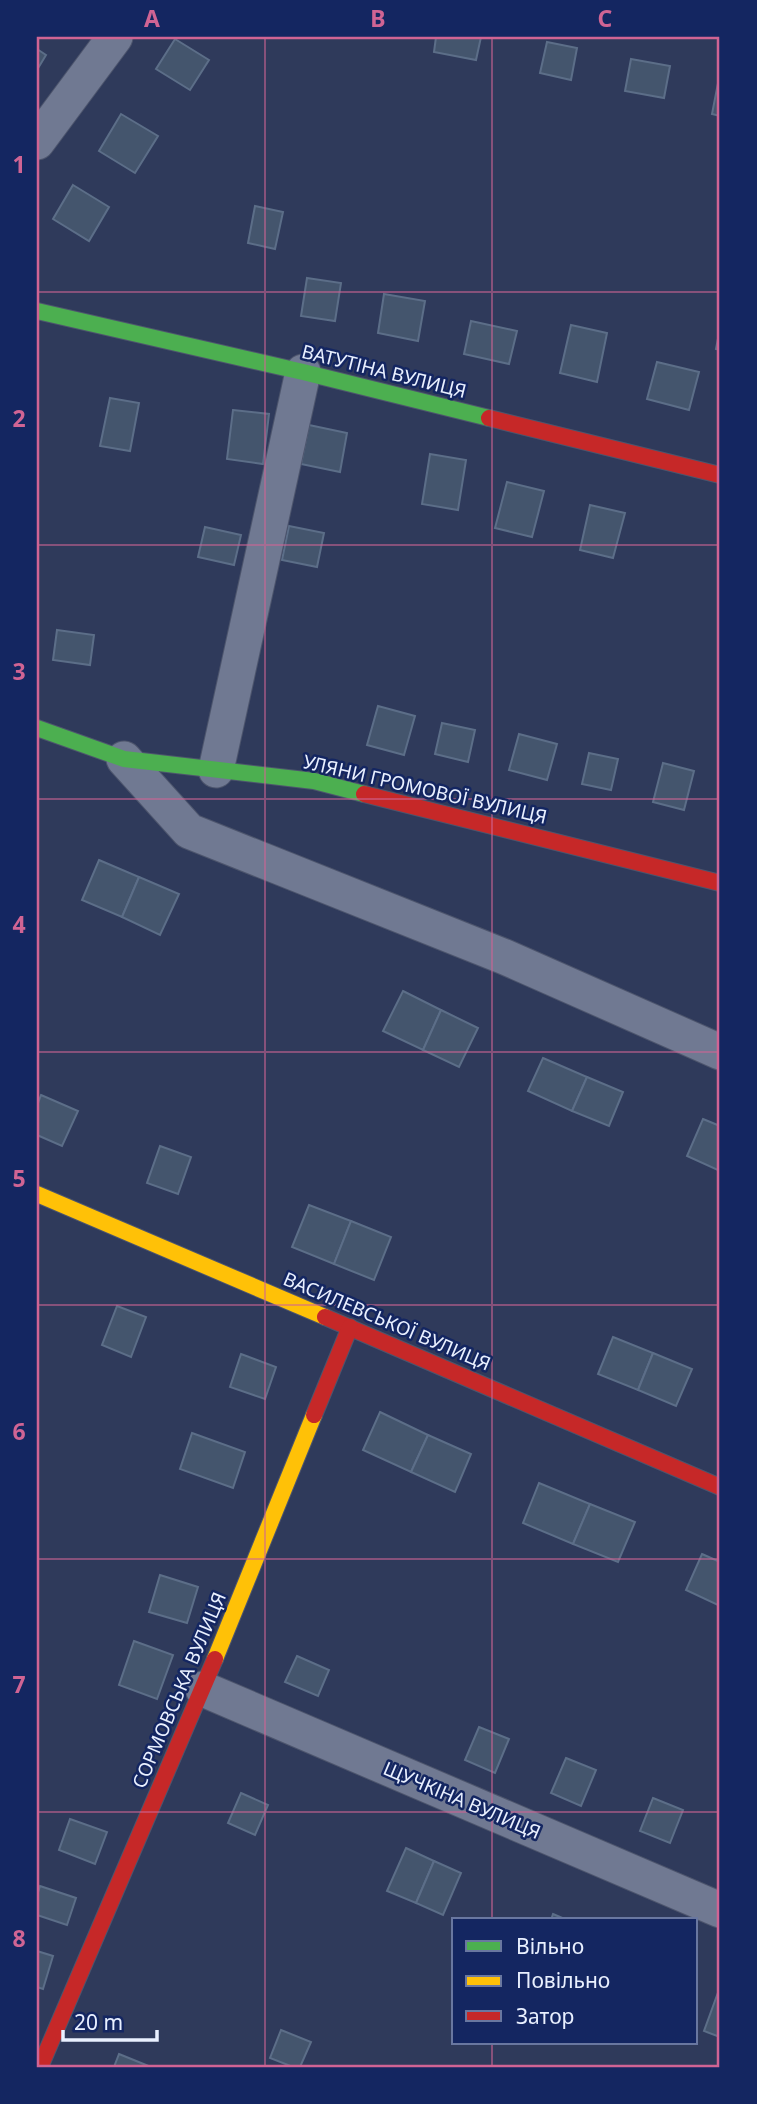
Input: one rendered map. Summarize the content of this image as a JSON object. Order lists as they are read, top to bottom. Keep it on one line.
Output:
{"streets":{"street":["ВАТУТІНА ВУЛИЦЯ","УЛЯНИ ГРОМОВОЇ ВУЛИЦЯ","ВАСИЛЕВСЬКОЇ ВУЛИЦЯ","СОРМОВСЬКА ВУЛИЦЯ","ЩУЧКІНА ВУЛИЦЯ"]},"crossings":[["ВАСИЛЕВСЬКОЇ ВУЛИЦЯ","СОРМОВСЬКА ВУЛИЦЯ"],["СОРМОВСЬКА ВУЛИЦЯ","ЩУЧКІНА ВУЛИЦЯ"]],"legend":["Вільно","Повільно","Затор"],"scale_bar":"20 m","grid":{"columns":["A","B","C"],"rows":["1","2","3","4","5","6","7","8"]}}
